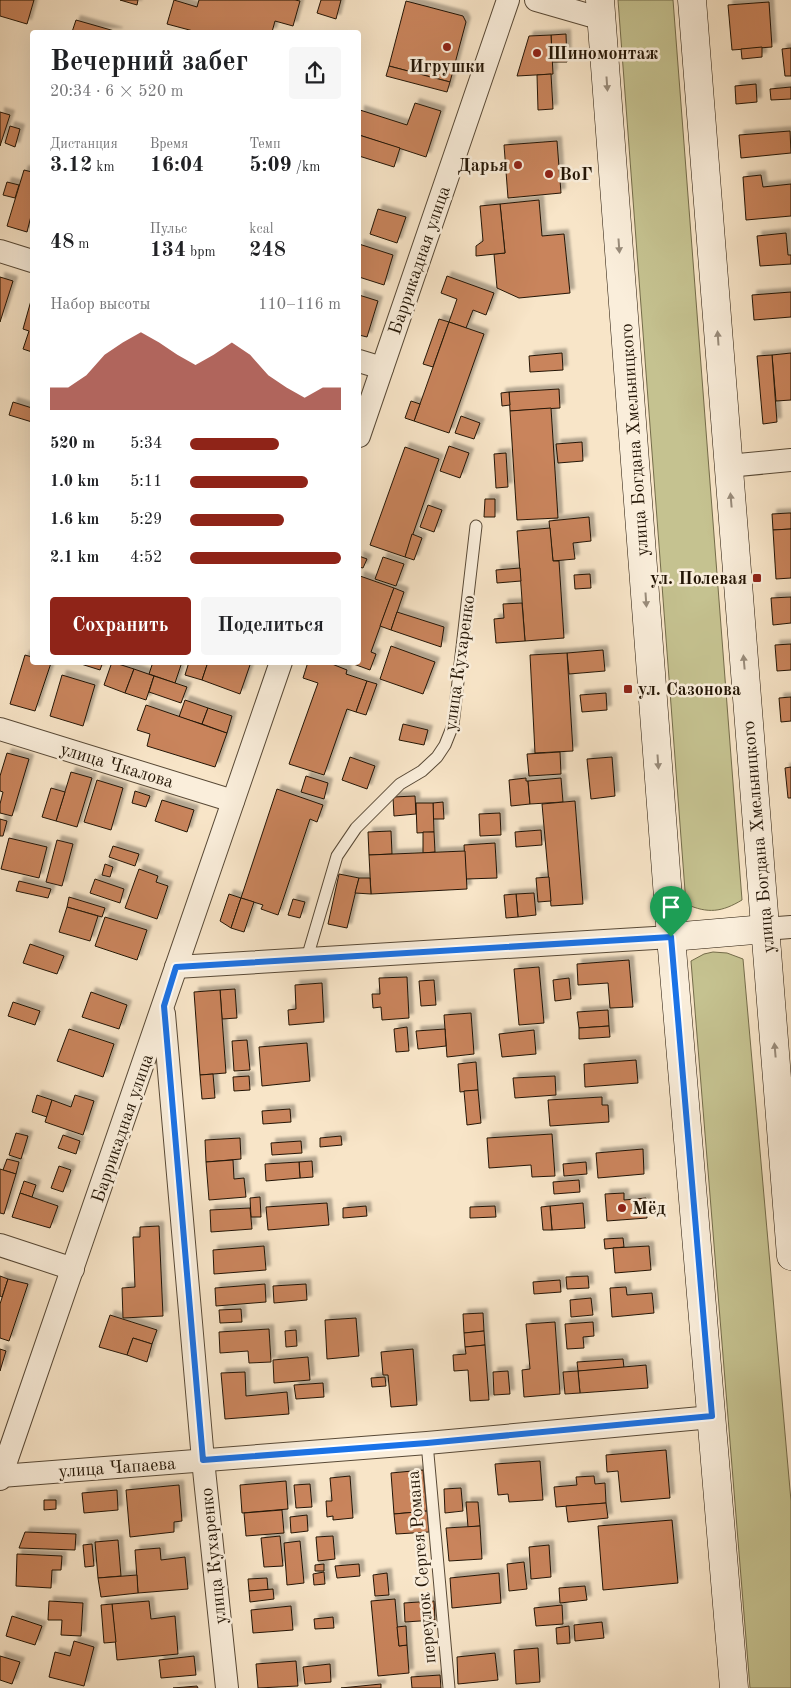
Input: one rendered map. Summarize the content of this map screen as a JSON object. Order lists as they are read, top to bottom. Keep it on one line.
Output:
{"streets":{"main road":["улица Богдана Хмельницкого"],"street":["Баррикадная улица","улица Кухаренко","улица Чкалова","улица Чапаева"],"lane":["переулок Сергея Романа"]},"crossings":[["Баррикадная улица","улица Кухаренко"],["Баррикадная улица","улица Чкалова"],["Баррикадная улица","улица Чапаева"],["улица Богдана Хмельницкого","улица Чапаева"],["улица Кухаренко","улица Чапаева"],["улица Чапаева","переулок Сергея Романа"]],"places":{"other":["Игрушки","Шиномонтаж","Дарья","ВоГ","Мёд"],"transit":["ул. Полевая","ул. Сазонова"]},"page":{"heading":["Вечерний забег","20:34 · 6 × 520 m"],"stats":[["Дистанция","3.12 km"],["Время","16:04"],["Темп","5:09 /km"],["48 m"],["Пульс","134 bpm"],["kcal","248"]],"chart":["Набор высоты","110–116 m"],"list":[{"name":"520 m","note":"5:34"},{"name":"1.0 km","note":"5:11"},{"name":"1.6 km","note":"5:29"},{"name":"2.1 km","note":"4:52"}],"buttons":["Сохранить","Поделиться"]}}
